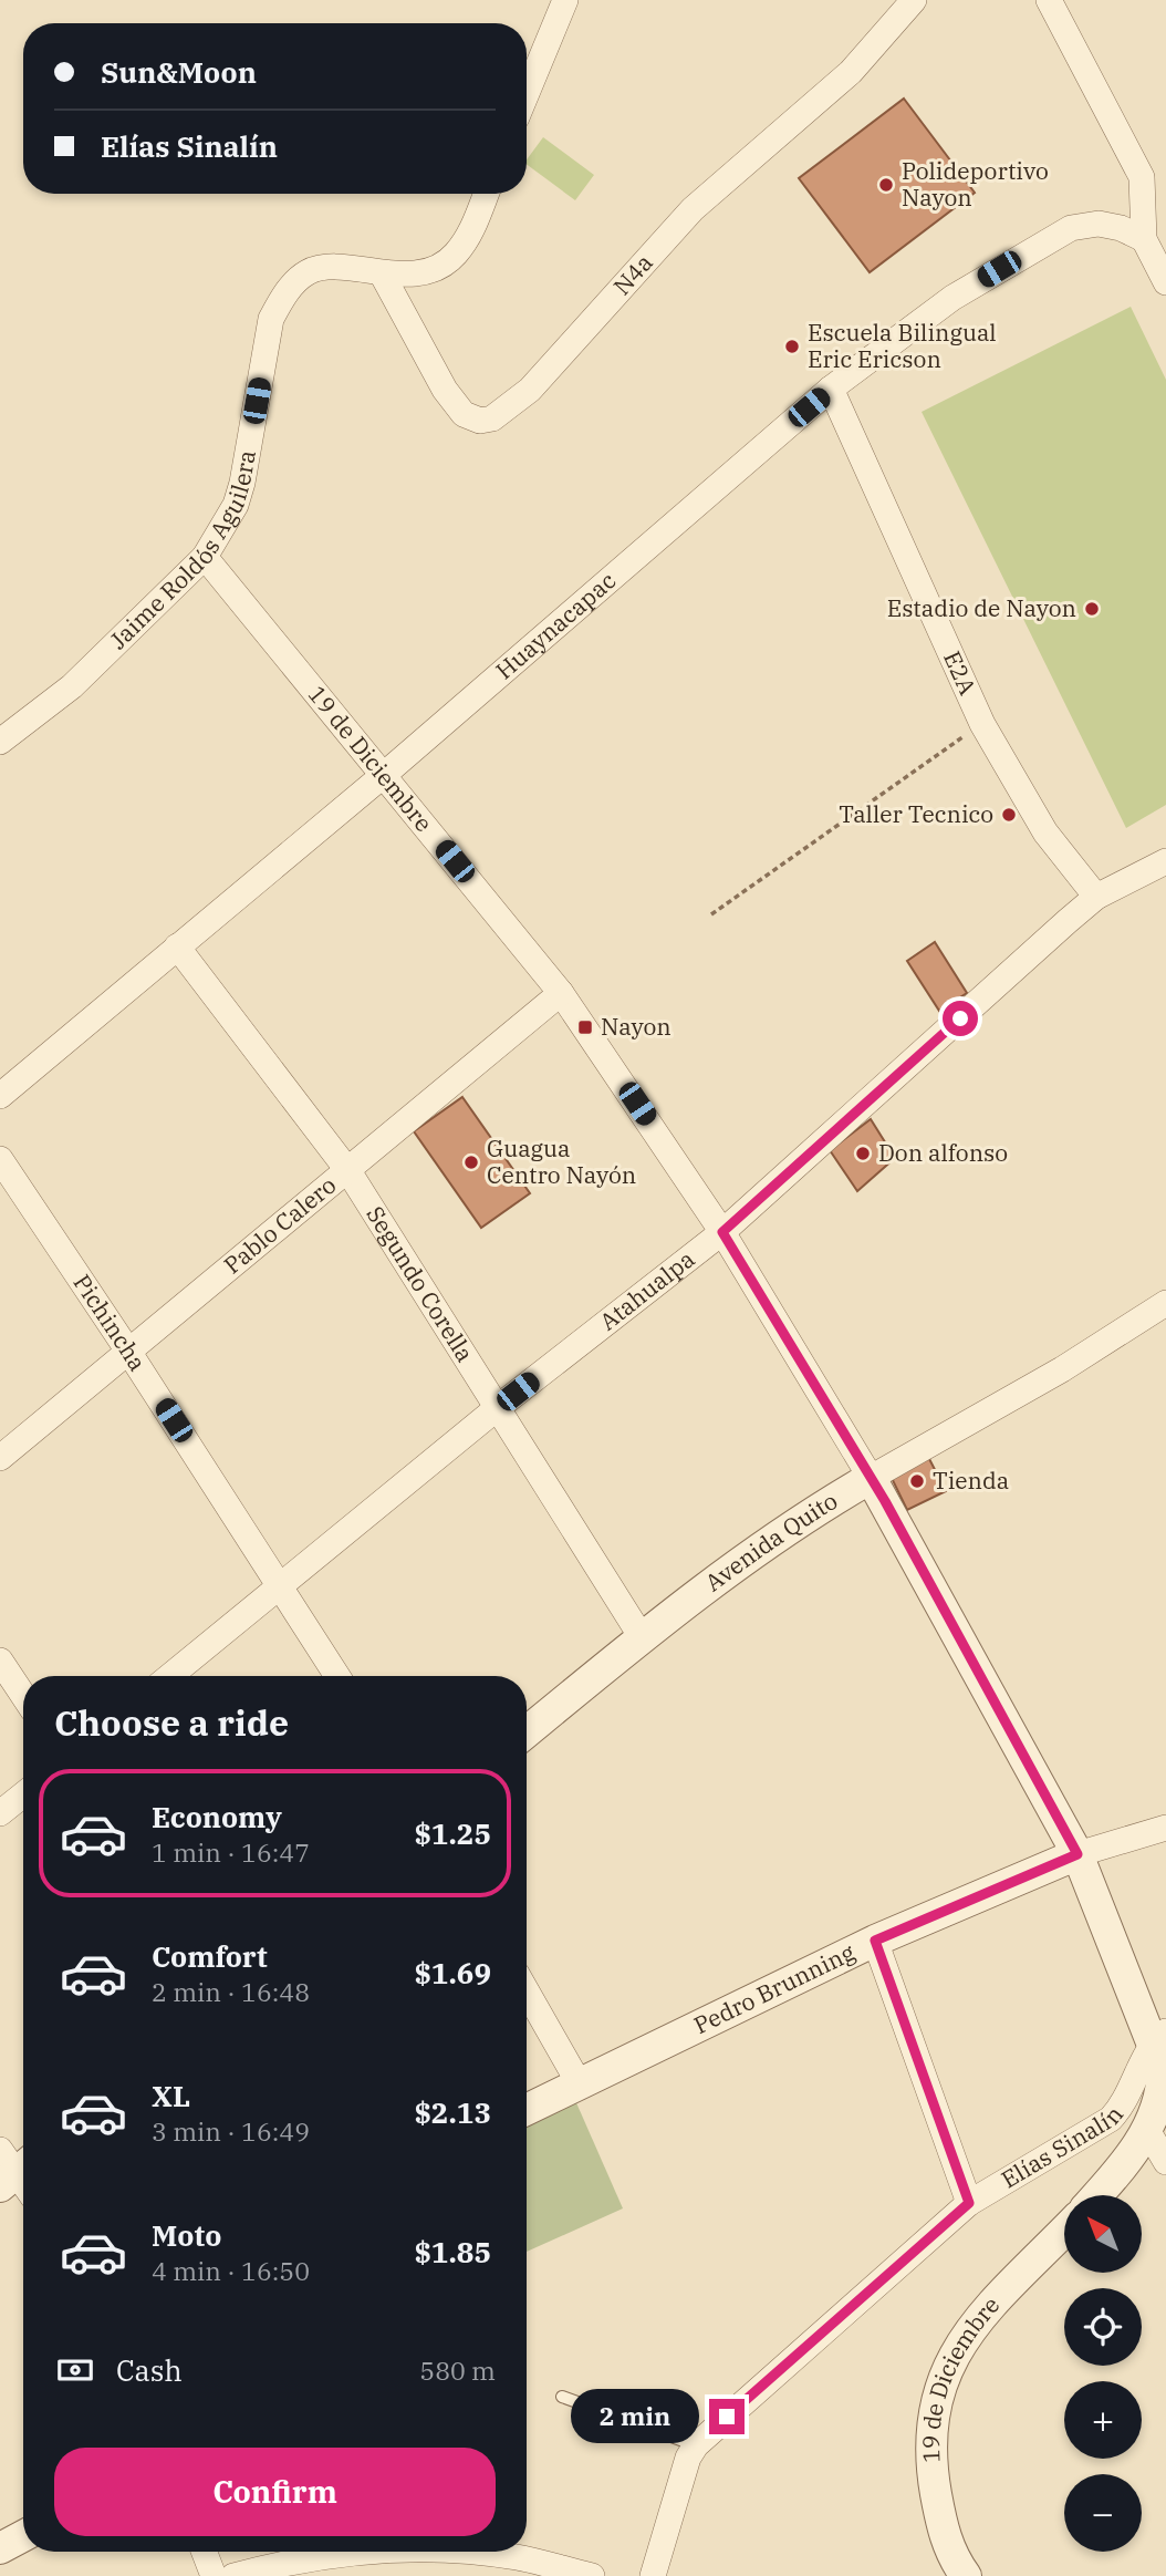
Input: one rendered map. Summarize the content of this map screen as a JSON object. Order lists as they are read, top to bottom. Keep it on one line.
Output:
{"streets":{"street":["N4a","Jaime Roldós Aguilera","Huaynacapac","E2A","19 de Diciembre","Pablo Calero","Segundo Corella","Atahualpa","Pichincha","Avenida Quito","Pedro Brunning","Elías Sinalín"]},"crossings":[["N4a","Jaime Roldós Aguilera"],["Jaime Roldós Aguilera","19 de Diciembre"],["Huaynacapac","E2A"],["Huaynacapac","19 de Diciembre"],["Huaynacapac","Segundo Corella"],["E2A","Atahualpa"],["19 de Diciembre","Pablo Calero"],["19 de Diciembre","Atahualpa"],["19 de Diciembre","Avenida Quito"],["19 de Diciembre","Pedro Brunning"],["19 de Diciembre","Elías Sinalín"],["Pablo Calero","Segundo Corella"],["Pablo Calero","Pichincha"],["Segundo Corella","Atahualpa"],["Segundo Corella","Avenida Quito"],["Atahualpa","Pichincha"]],"places":{"other":["Polideportivo Nayon","Escuela Bilingual Eric Ericson","Estadio de Nayon","Taller Tecnico","Don alfonso","Guagua Centro Nayón","Tienda"],"transit":["Nayon"]},"north":"top left","page":{"banner":["Sun&Moon","Elías Sinalín"],"heading":"Choose a ride","list":[{"name":"Economy","note":"1 min · 16:47","value":"$1.25"},{"name":"Comfort","note":"2 min · 16:48","value":"$1.69"},{"name":"XL","note":"3 min · 16:49","value":"$2.13"},{"name":"Moto","note":"4 min · 16:50","value":"$1.85"}],"map_buttons":["+","−"],"pay":["Cash","580 m"],"bubble":"2 min","buttons":"Confirm"}}
